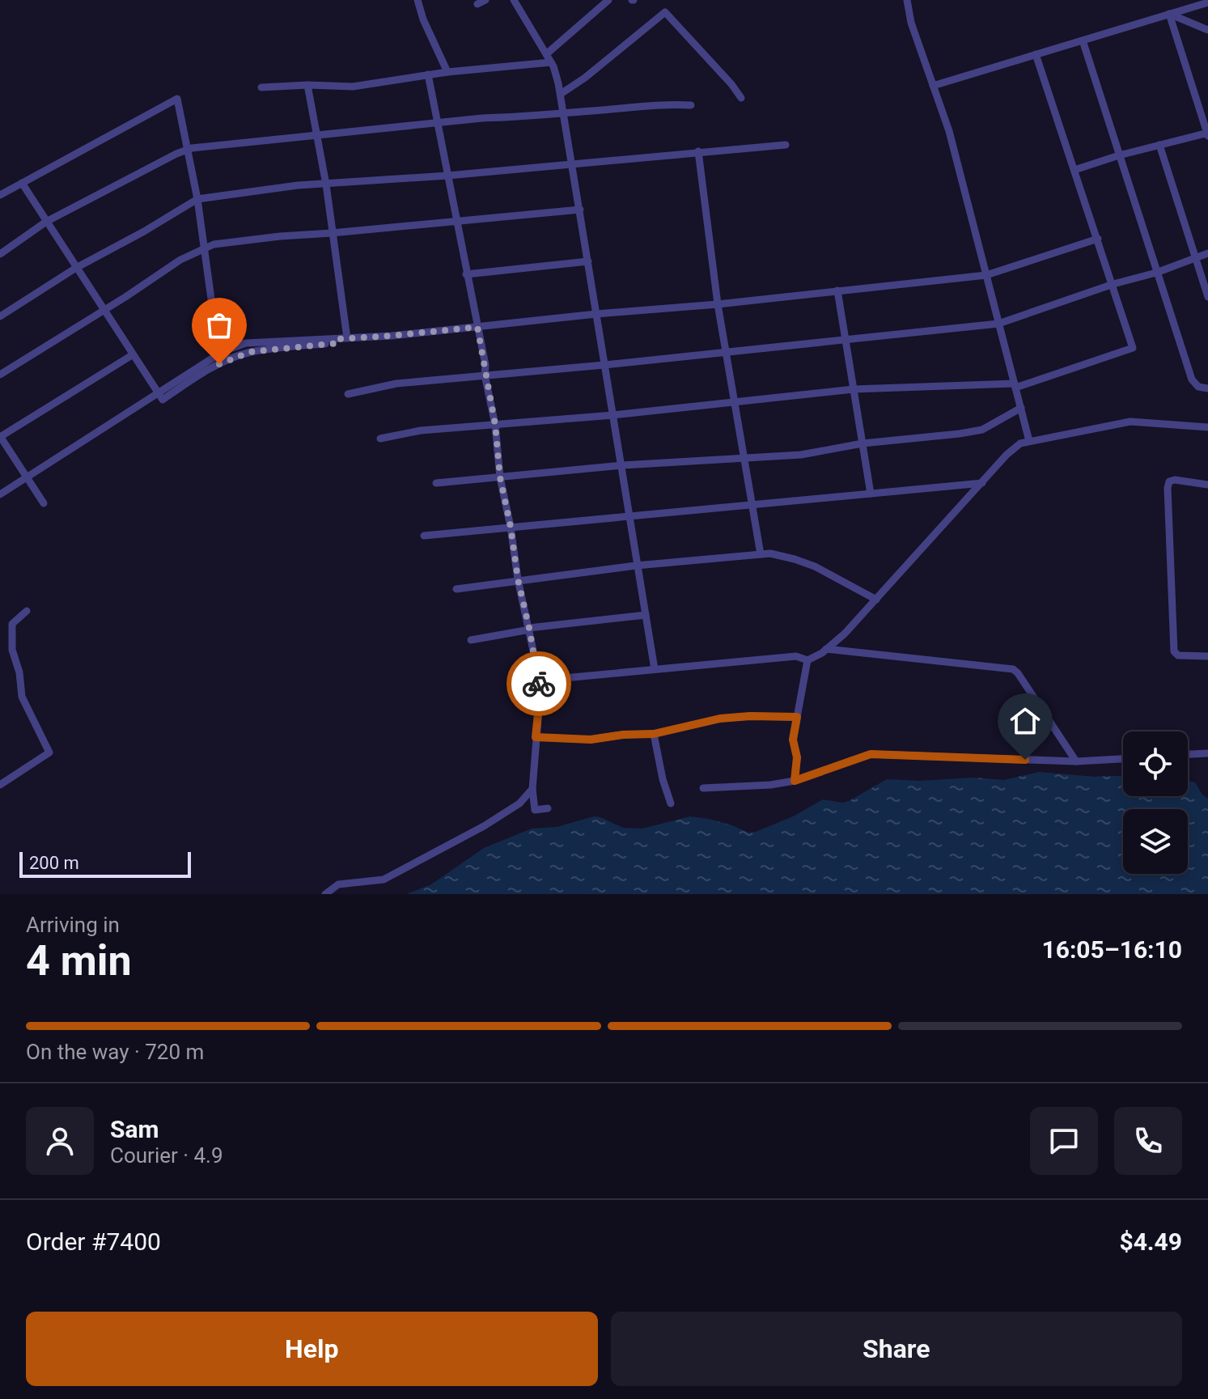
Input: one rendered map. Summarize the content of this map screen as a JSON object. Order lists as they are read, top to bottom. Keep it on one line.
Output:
{"scale_bar":"200 m","page":{"scale":"200 m","heading":["4 min","Arriving in","16:05–16:10"],"panel":["Sam","Courier · 4.9","Order #7400","$4.49"],"bar":"On the way · 720 m","buttons":["Help","Share"]}}
